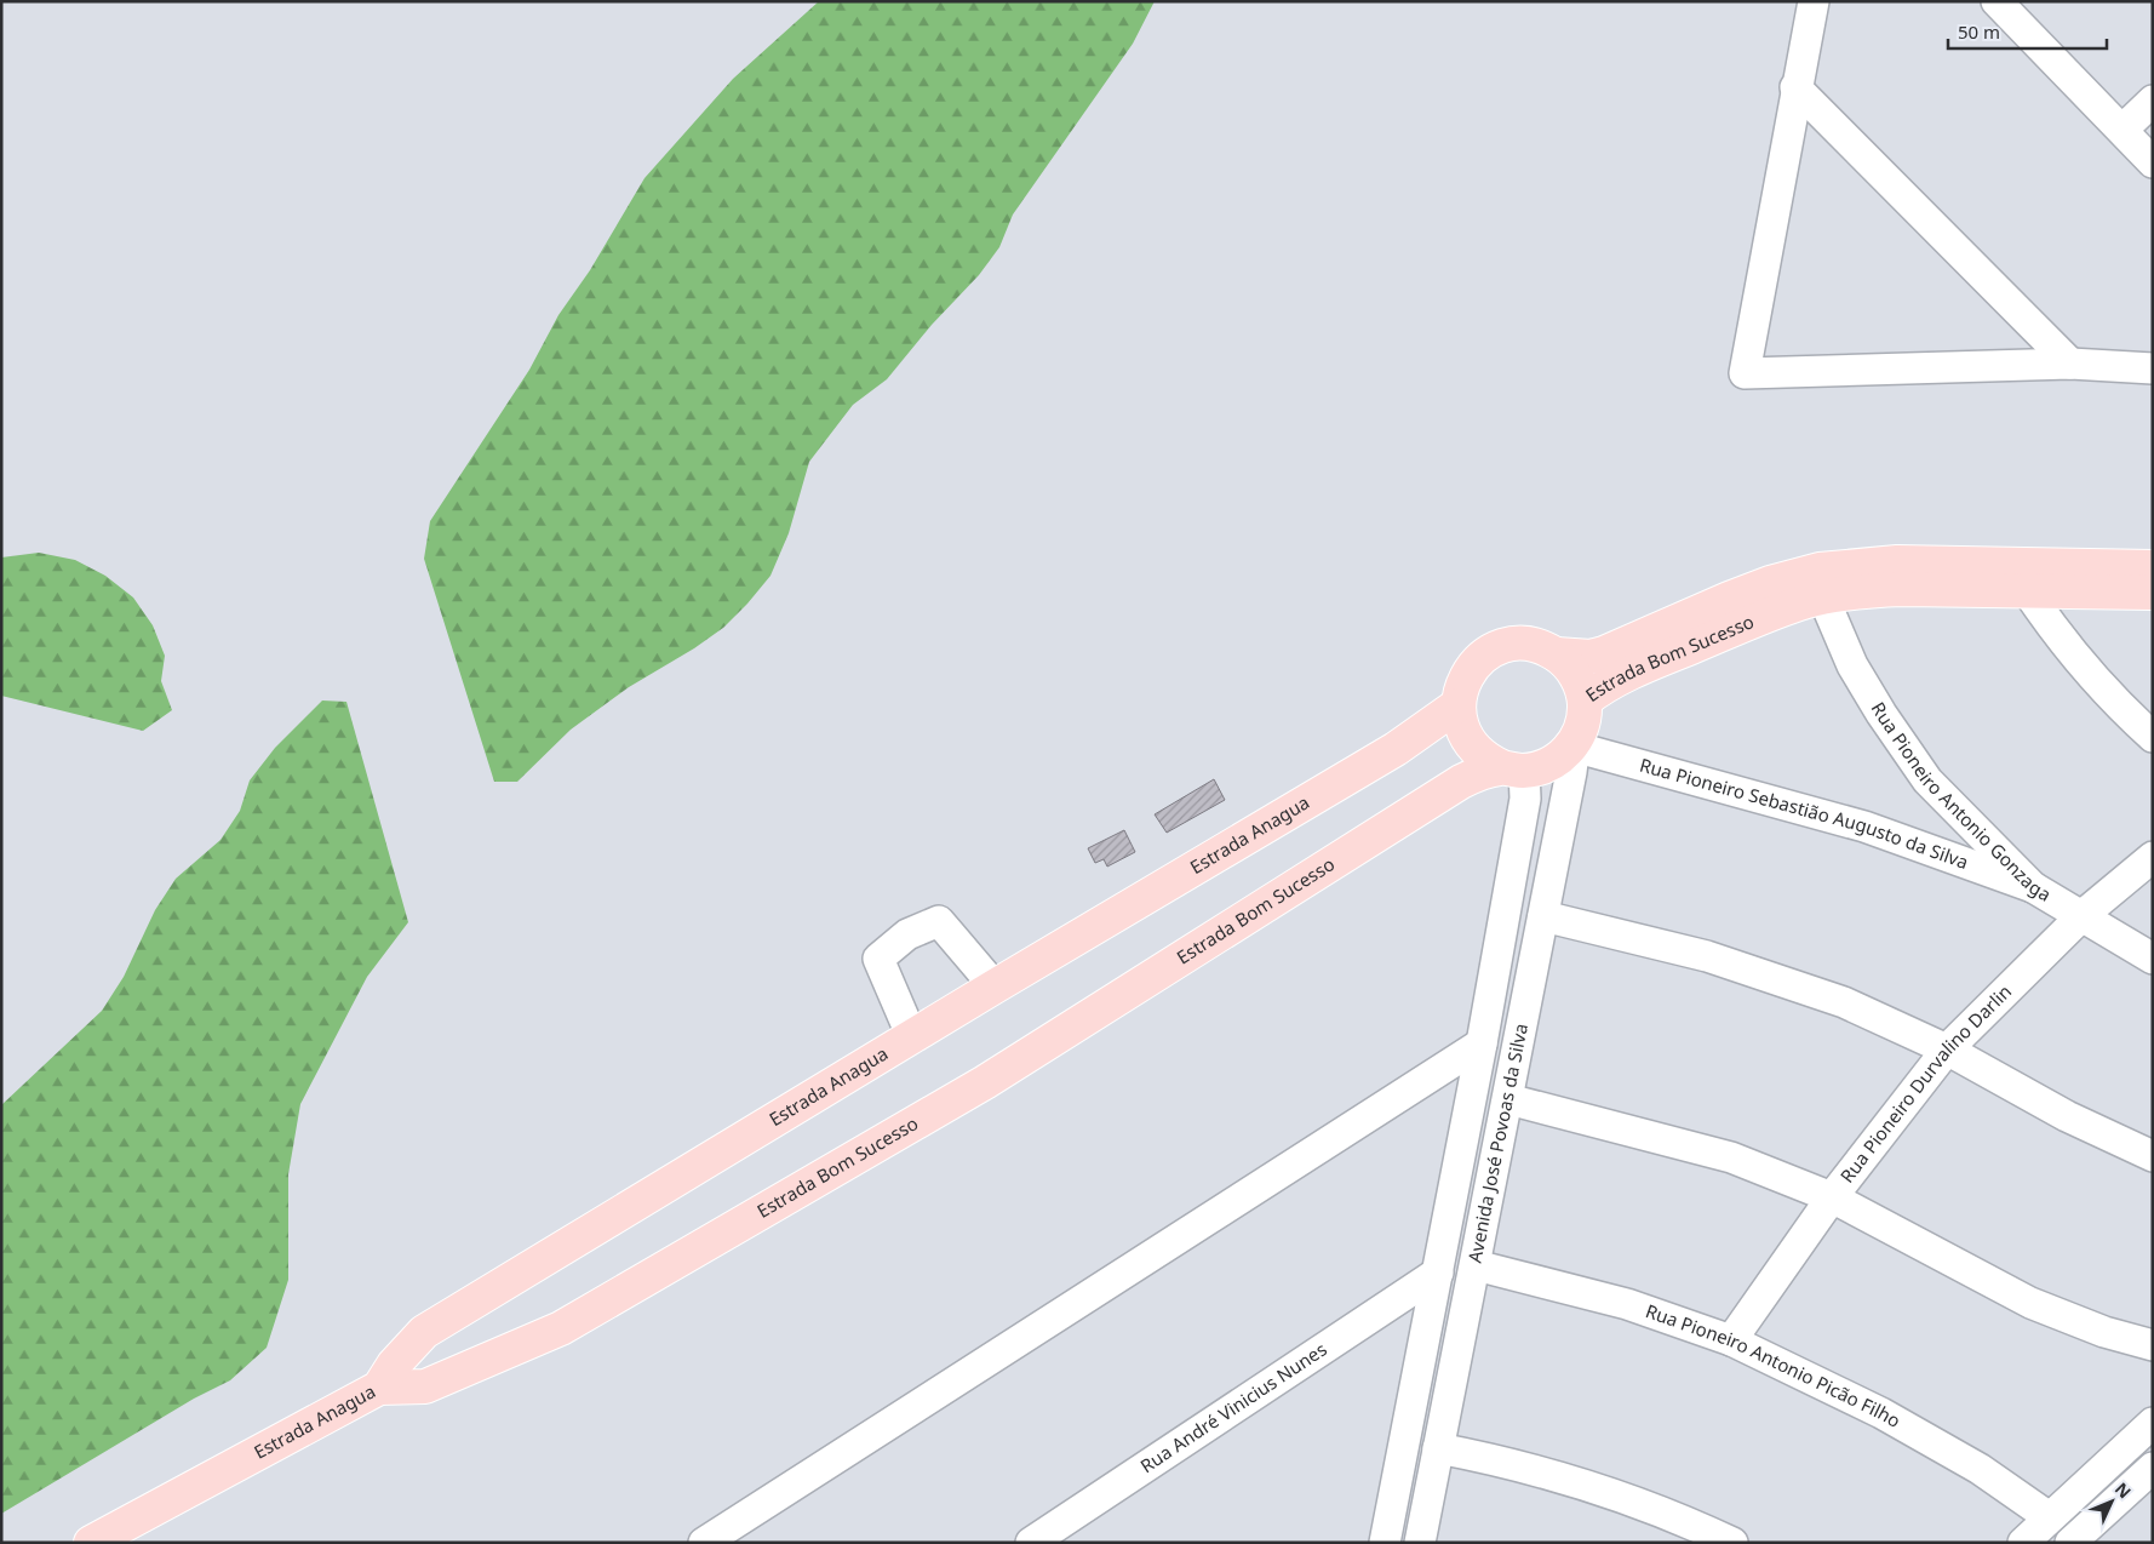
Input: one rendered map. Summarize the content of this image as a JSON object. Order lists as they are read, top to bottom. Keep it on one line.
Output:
{"streets":{"main road":["Estrada Bom Sucesso","Estrada Anagua"],"street":["Rua Pioneiro Antonio Gonzaga","Rua Pioneiro Sebastião Augusto da Silva","Rua Pioneiro Durvalino Darlin","Avenida José Povoas da Silva","Rua Pioneiro Antonio Picão Filho","Rua André Vinicius Nunes"]},"crossings":[["Estrada Bom Sucesso","Rua Pioneiro Antonio Gonzaga"],["Estrada Bom Sucesso","Rua Pioneiro Sebastião Augusto da Silva"],["Estrada Bom Sucesso","Estrada Anagua"],["Estrada Bom Sucesso","Avenida José Povoas da Silva"],["Rua Pioneiro Antonio Gonzaga","Rua Pioneiro Sebastião Augusto da Silva"],["Rua Pioneiro Antonio Gonzaga","Rua Pioneiro Durvalino Darlin"],["Rua Pioneiro Sebastião Augusto da Silva","Estrada Anagua"],["Rua Pioneiro Sebastião Augusto da Silva","Avenida José Povoas da Silva"],["Estrada Anagua","Avenida José Povoas da Silva"],["Rua Pioneiro Durvalino Darlin","Rua Pioneiro Antonio Picão Filho"],["Avenida José Povoas da Silva","Rua Pioneiro Antonio Picão Filho"],["Avenida José Povoas da Silva","Rua André Vinicius Nunes"]],"scale_bar":"50 m","north":"top right"}
